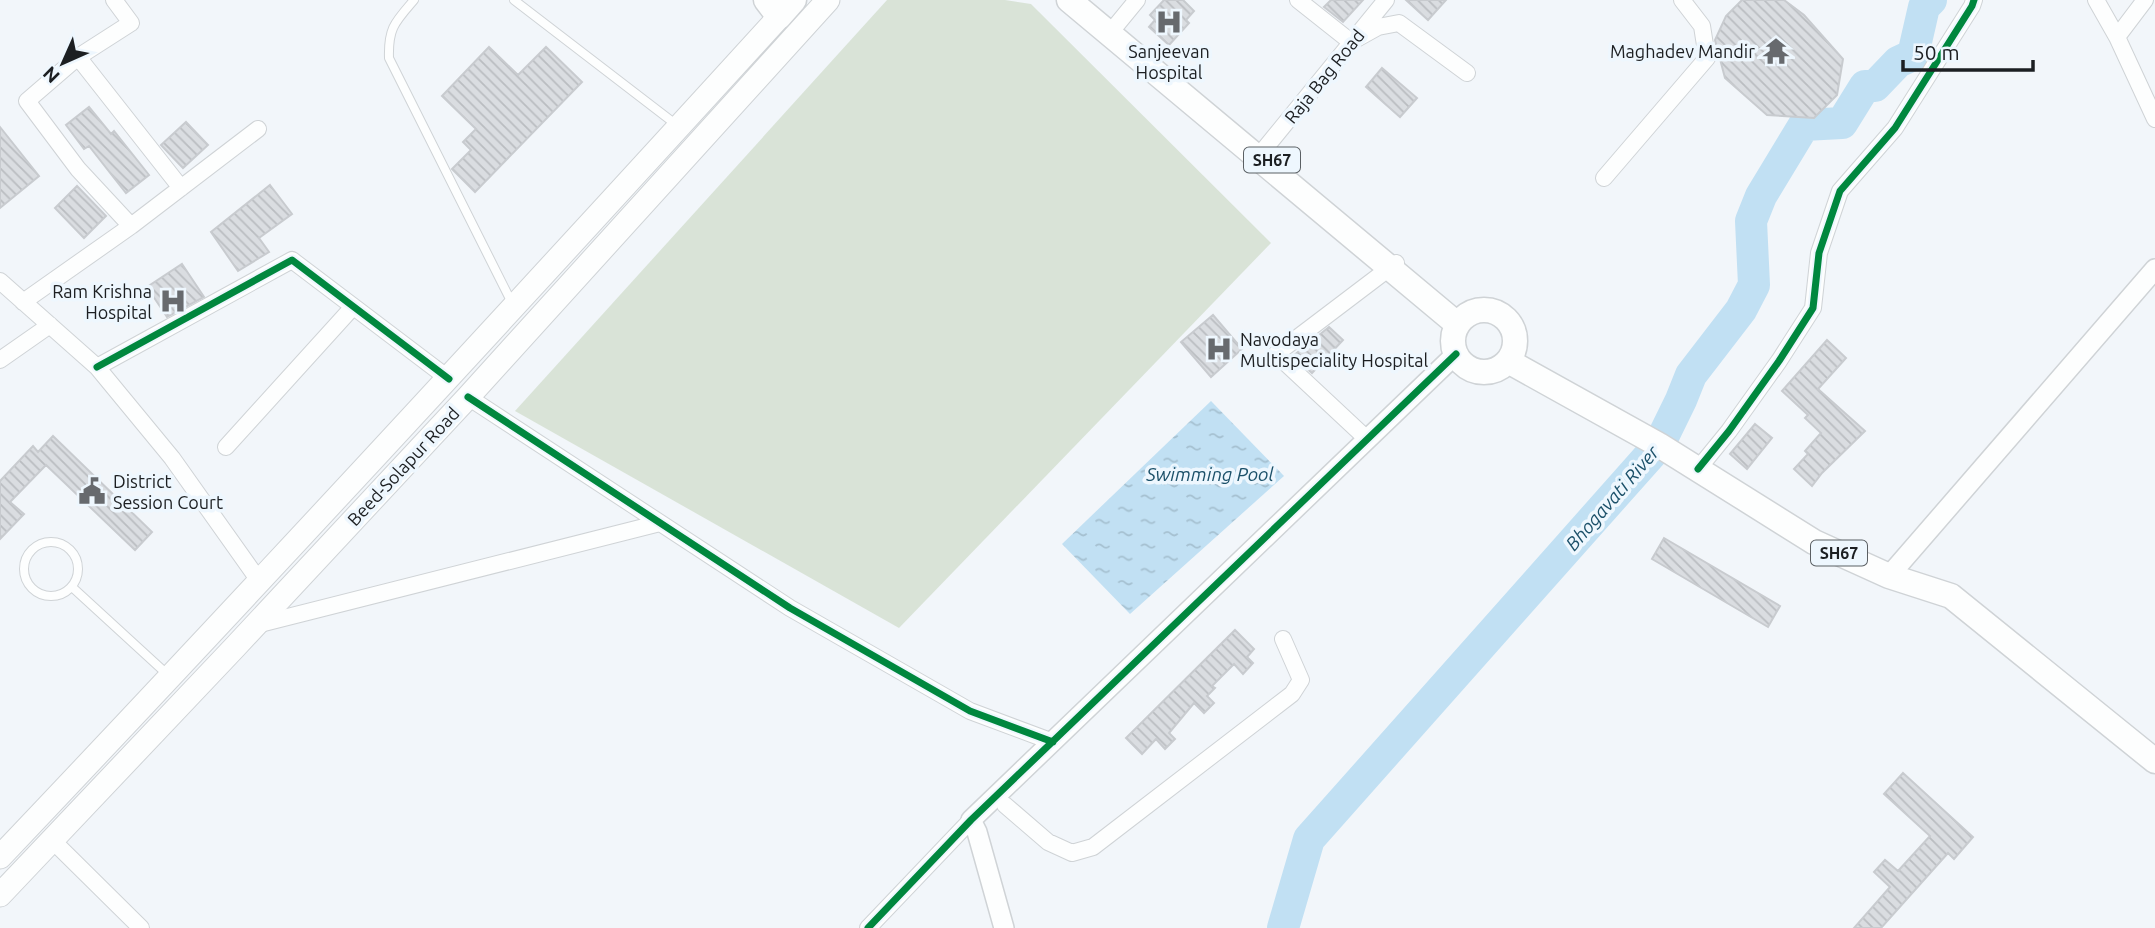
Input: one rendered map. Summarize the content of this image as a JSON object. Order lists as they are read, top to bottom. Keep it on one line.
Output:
{"streets":{"main road":["SH67","Beed-Solapur Road"],"street":["Raja Bag Road"]},"crossings":[["Raja Bag Road","SH67"]],"water":["Swimming Pool","Bhogavati River"],"places":{"hospital":["Sanjeevan Hospital","Ram Krishna Hospital","Navodaya Multispeciality Hospital"],"temple":["Maghadev Mandir"],"public building":["District Session Court"]},"scale_bar":"50 m","north":"bottom left"}
